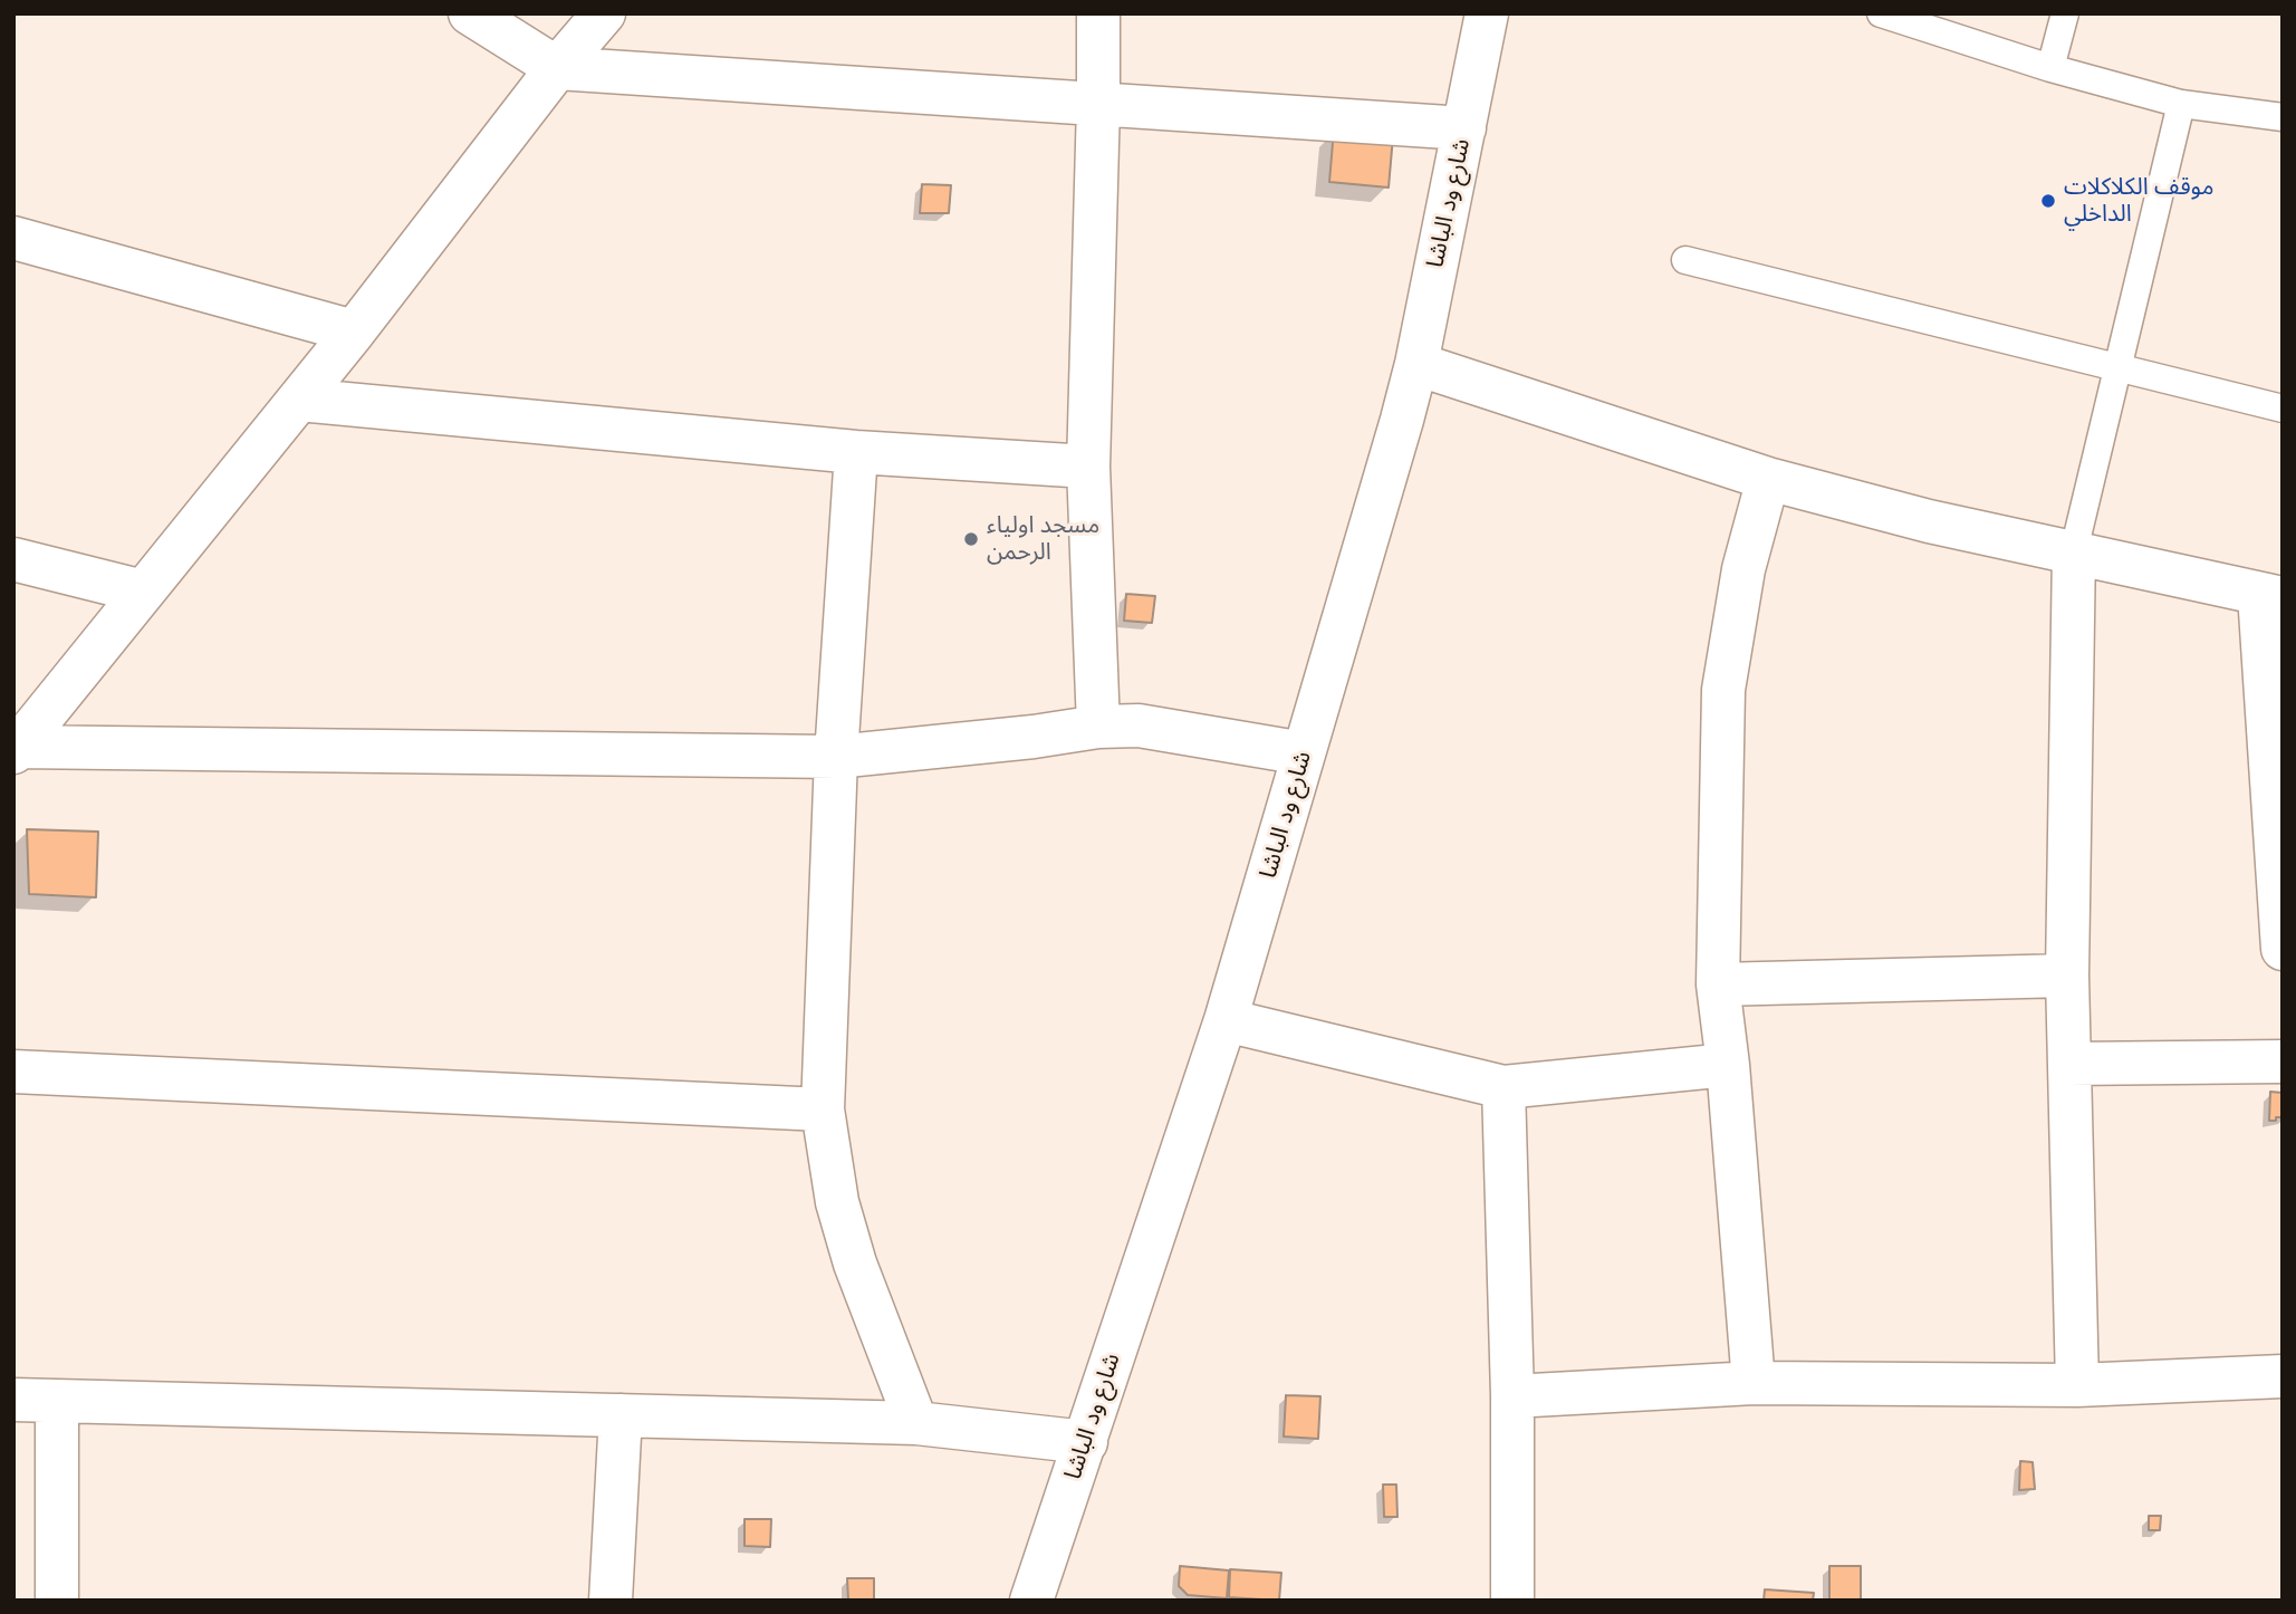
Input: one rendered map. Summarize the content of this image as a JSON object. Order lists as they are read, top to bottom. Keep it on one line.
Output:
{"streets":{"street":["شارع ود الباشا"]},"places":["موقف الكلاكلات الداخلي","مسجد اولياء الرحمن"]}
